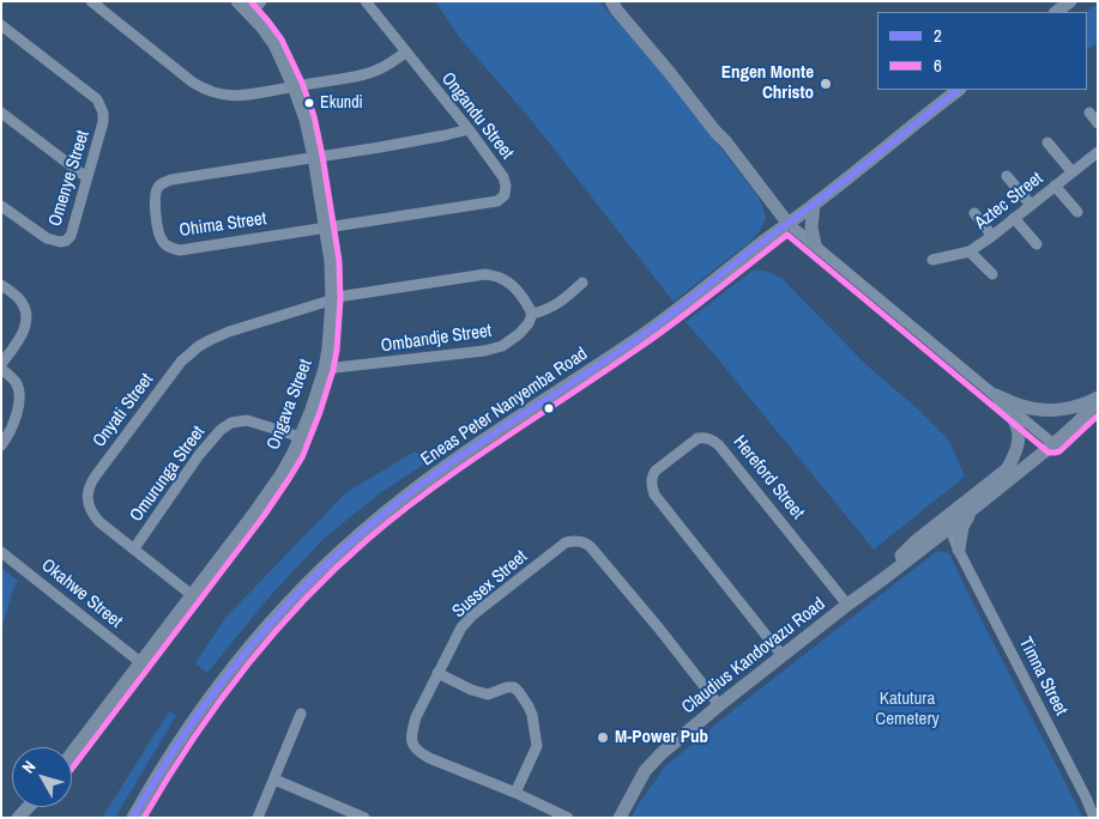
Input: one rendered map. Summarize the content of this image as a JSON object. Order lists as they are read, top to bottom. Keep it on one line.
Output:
{"streets":{"street":["Ongandu Street","Omenye Street","Aztec Street","Ohima Street","Ombandje Street","Ongava Street","Eneas Peter Nanyemba Road","Onyati Street","Omurunga Street","Hereford Street","Sussex Street","Okahwe Street","Claudius Kandovazu Road","Timna Street"]},"crossings":[["Ongandu Street","Ohima Street"],["Ongandu Street","Ongava Street"],["Ohima Street","Ongava Street"],["Ombandje Street","Ongava Street"],["Ongava Street","Onyati Street"],["Ongava Street","Omurunga Street"],["Ongava Street","Okahwe Street"],["Onyati Street","Omurunga Street"],["Hereford Street","Claudius Kandovazu Road"],["Sussex Street","Claudius Kandovazu Road"],["Claudius Kandovazu Road","Timna Street"]],"parks":["Katutura Cemetery"],"places":["Engen Monte Christo","Ekundi","M-Power Pub"],"lines":["transit line 6","transit line 2"],"legend":["2","6"],"north":"top left"}
